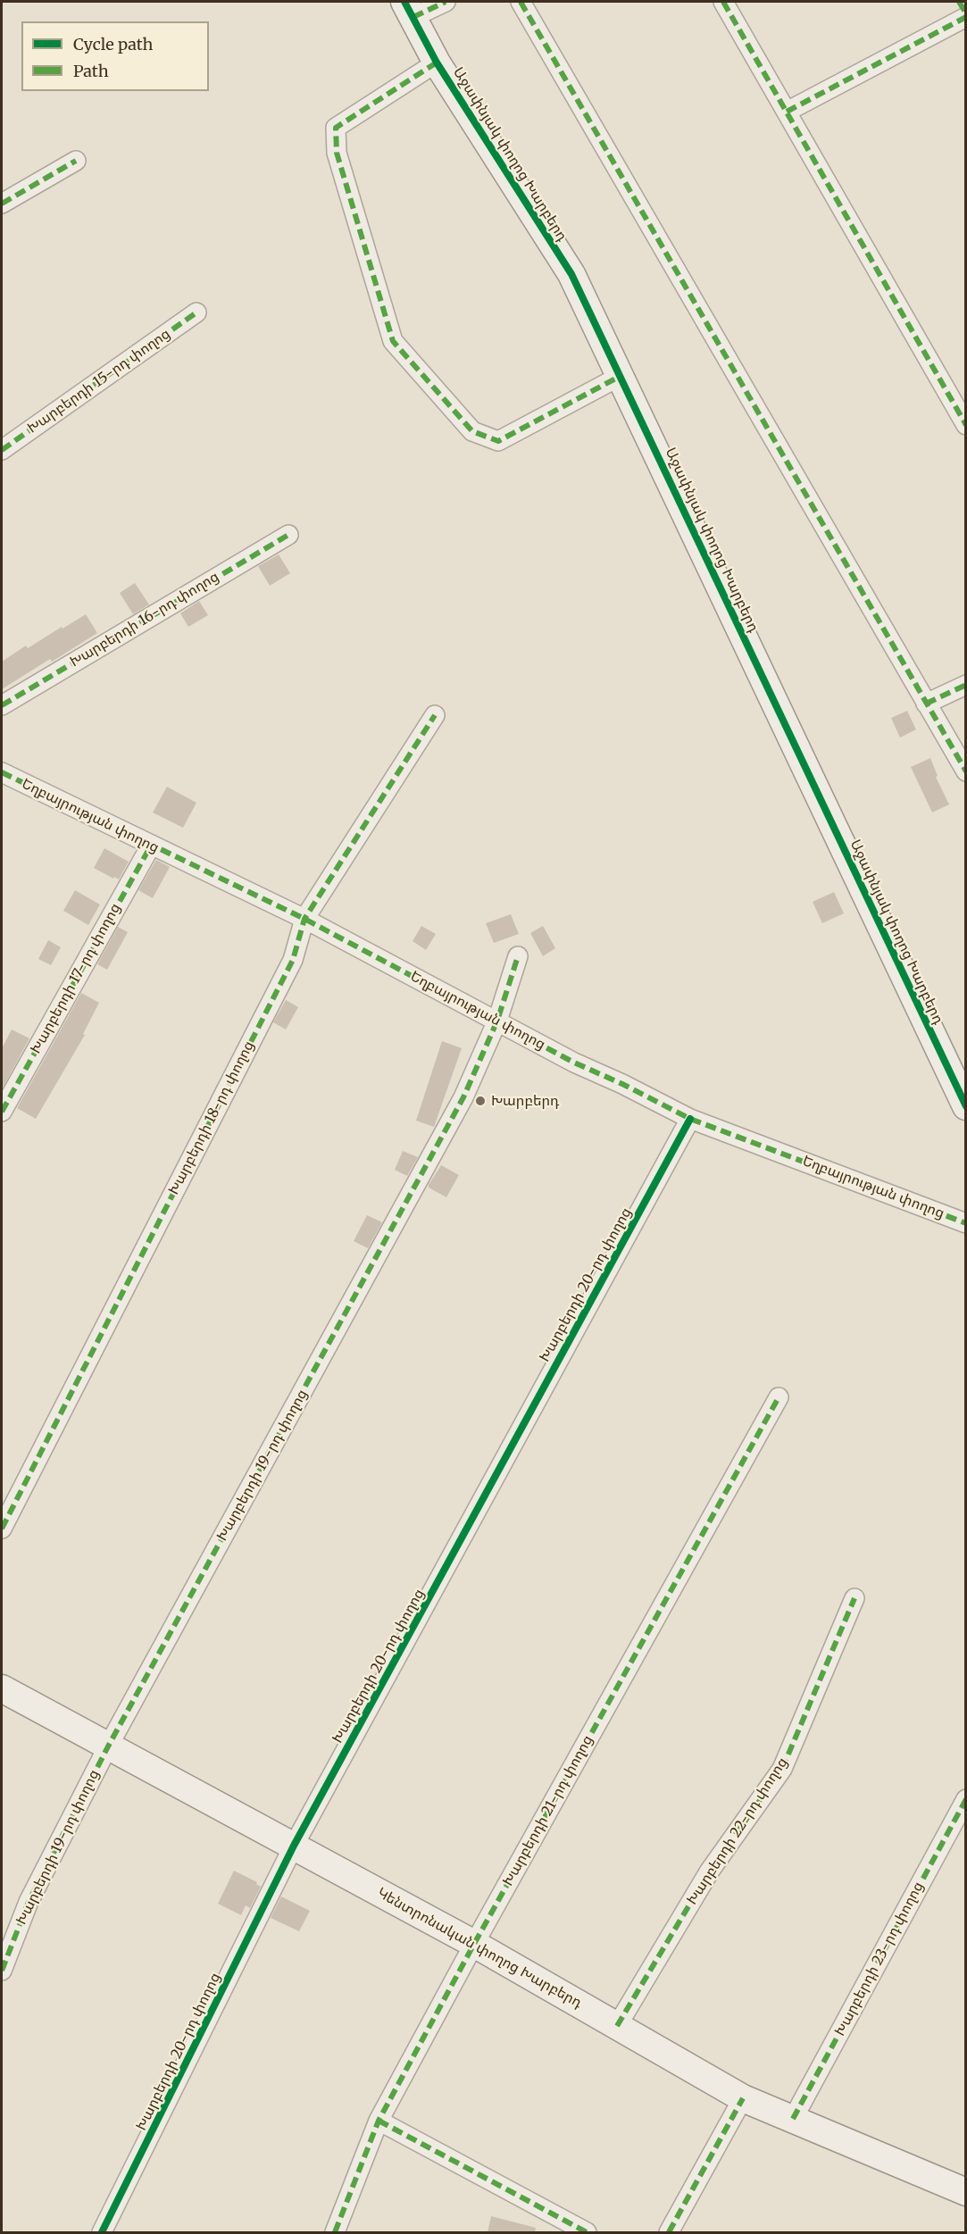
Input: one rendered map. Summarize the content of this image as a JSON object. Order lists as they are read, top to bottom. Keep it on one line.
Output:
{"streets":{"street":["Աջափնյակ փողոց Խարբերդ","Խարբերդի 15-րդ փողոց","Խարբերդի 16-րդ փողոց","Եղբայրության փողոց","Խարբերդի 17-րդ փողոց","Խարբերդի 18-րդ փողոց","Խարբերդի 20-րդ փողոց","Խարբերդի 19-րդ փողոց","Խարբերդի 21-րդ փողոց","Խարբերդի 22-րդ փողոց","Կենտրոնական փողոց Խարբերդ","Խարբերդի 23-րդ փողոց"]},"crossings":[["Եղբայրության փողոց","Խարբերդի 17-րդ փողոց"],["Եղբայրության փողոց","Խարբերդի 18-րդ փողոց"],["Եղբայրության փողոց","Խարբերդի 20-րդ փողոց"],["Եղբայրության փողոց","Խարբերդի 19-րդ փողոց"],["Խարբերդի 20-րդ փողոց","Կենտրոնական փողոց Խարբերդ"],["Խարբերդի 19-րդ փողոց","Կենտրոնական փողոց Խարբերդ"],["Խարբերդի 21-րդ փողոց","Կենտրոնական փողոց Խարբերդ"],["Խարբերդի 22-րդ փողոց","Կենտրոնական փողոց Խարբերդ"],["Կենտրոնական փողոց Խարբերդ","Խարբերդի 23-րդ փողոց"]],"places":["Խարբերդ"],"legend":["Cycle path","Path"]}
